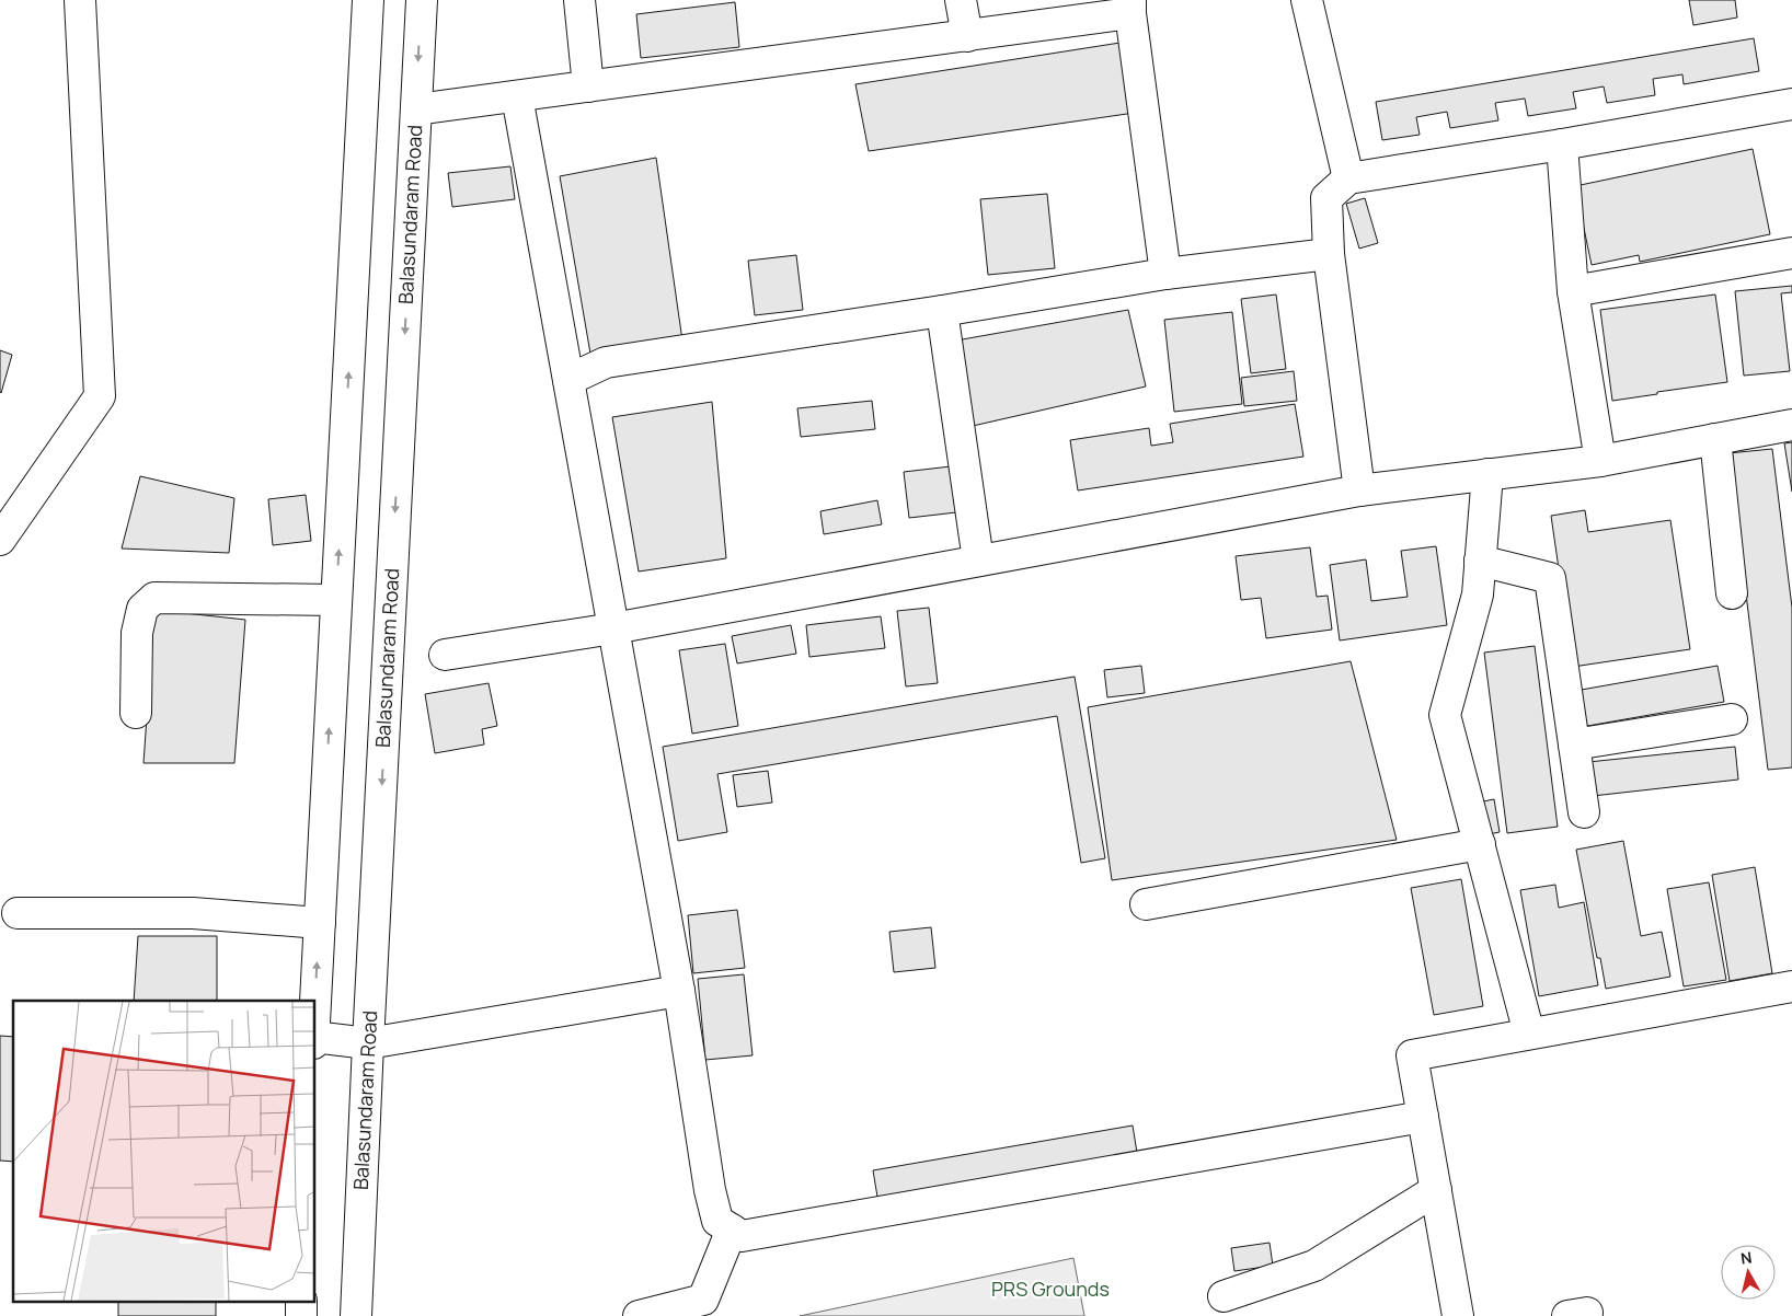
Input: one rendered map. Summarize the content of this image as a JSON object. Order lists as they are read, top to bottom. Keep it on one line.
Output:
{"streets":{"street":["Balasundaram Road"]},"parks":["PRS Grounds"],"north":"top"}
